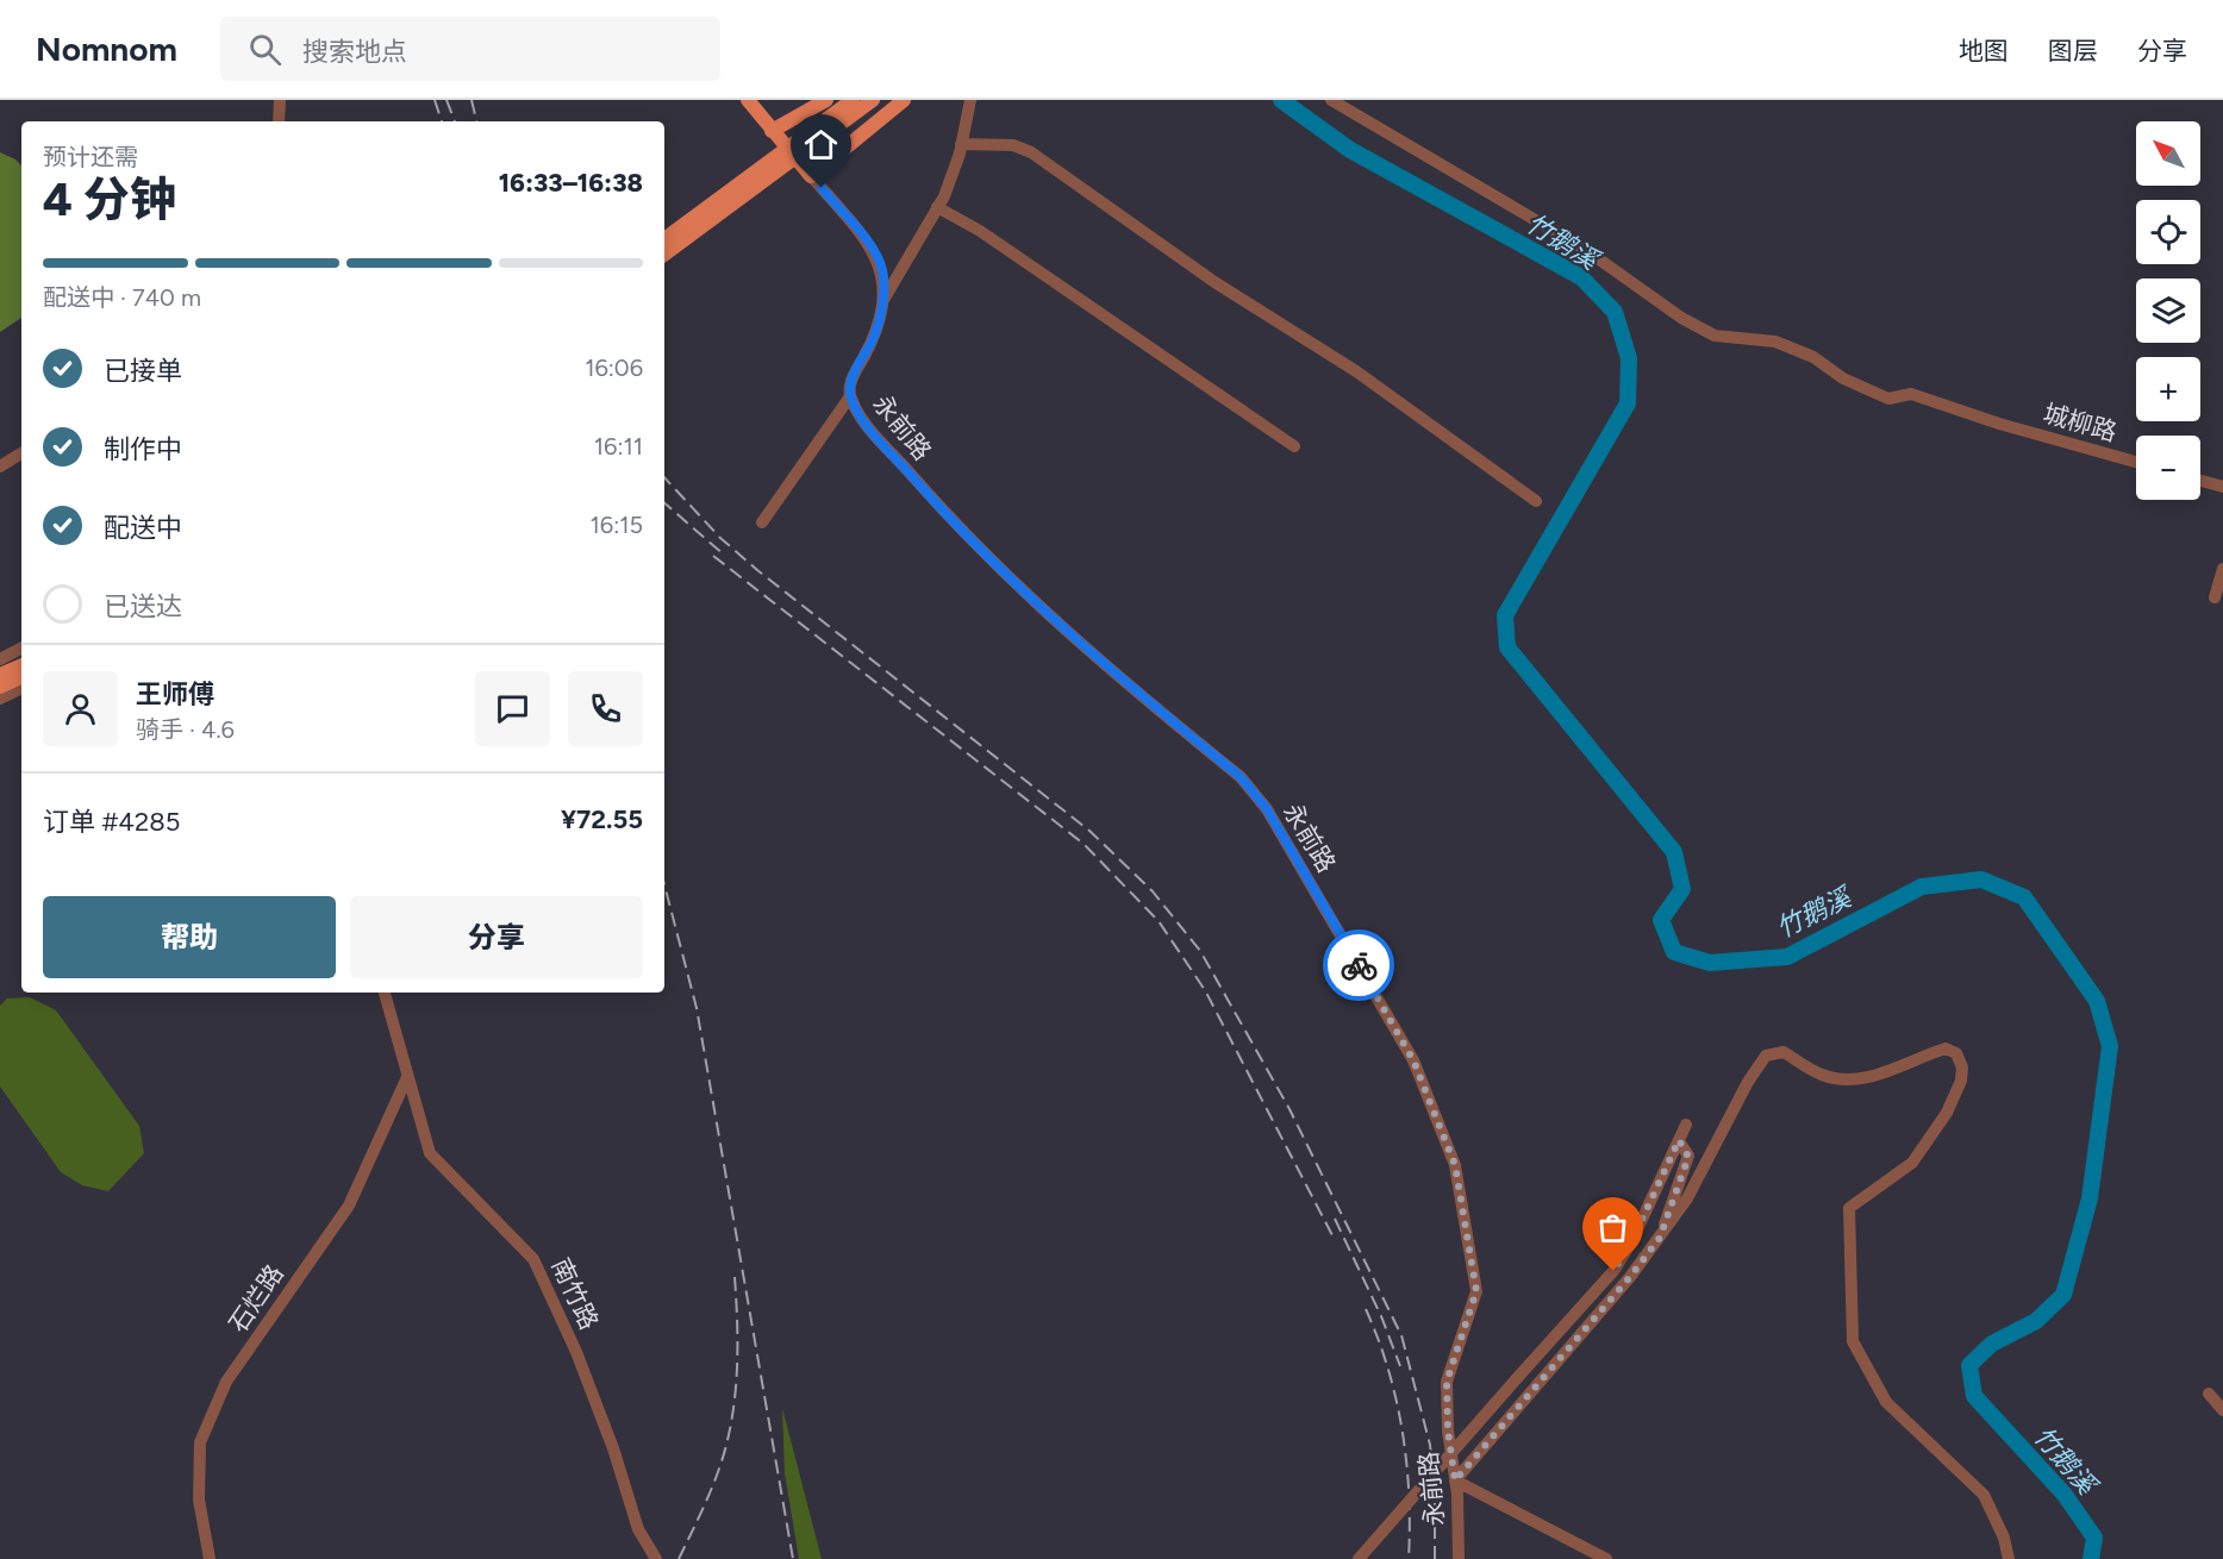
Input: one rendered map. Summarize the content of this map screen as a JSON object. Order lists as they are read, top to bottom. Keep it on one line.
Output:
{"streets":{"street":["城柳路","永前路","南竹路","石烂路"]},"crossings":[["南竹路","石烂路"]],"water":["竹鹅溪"],"north":"top left","page":{"header":"Nomnom","search":"搜索地点","nav":["地图","图层","分享"],"map_buttons":["+","−"],"heading":["4 分钟","预计还需","16:33–16:38"],"panel":["王师傅","骑手 · 4.6","订单 #4285","¥72.55"],"bar":"配送中 · 740 m","list":[["已接单","16:06"],["制作中","16:11"],["配送中","16:15"],"已送达"],"buttons":["帮助","分享"]}}
